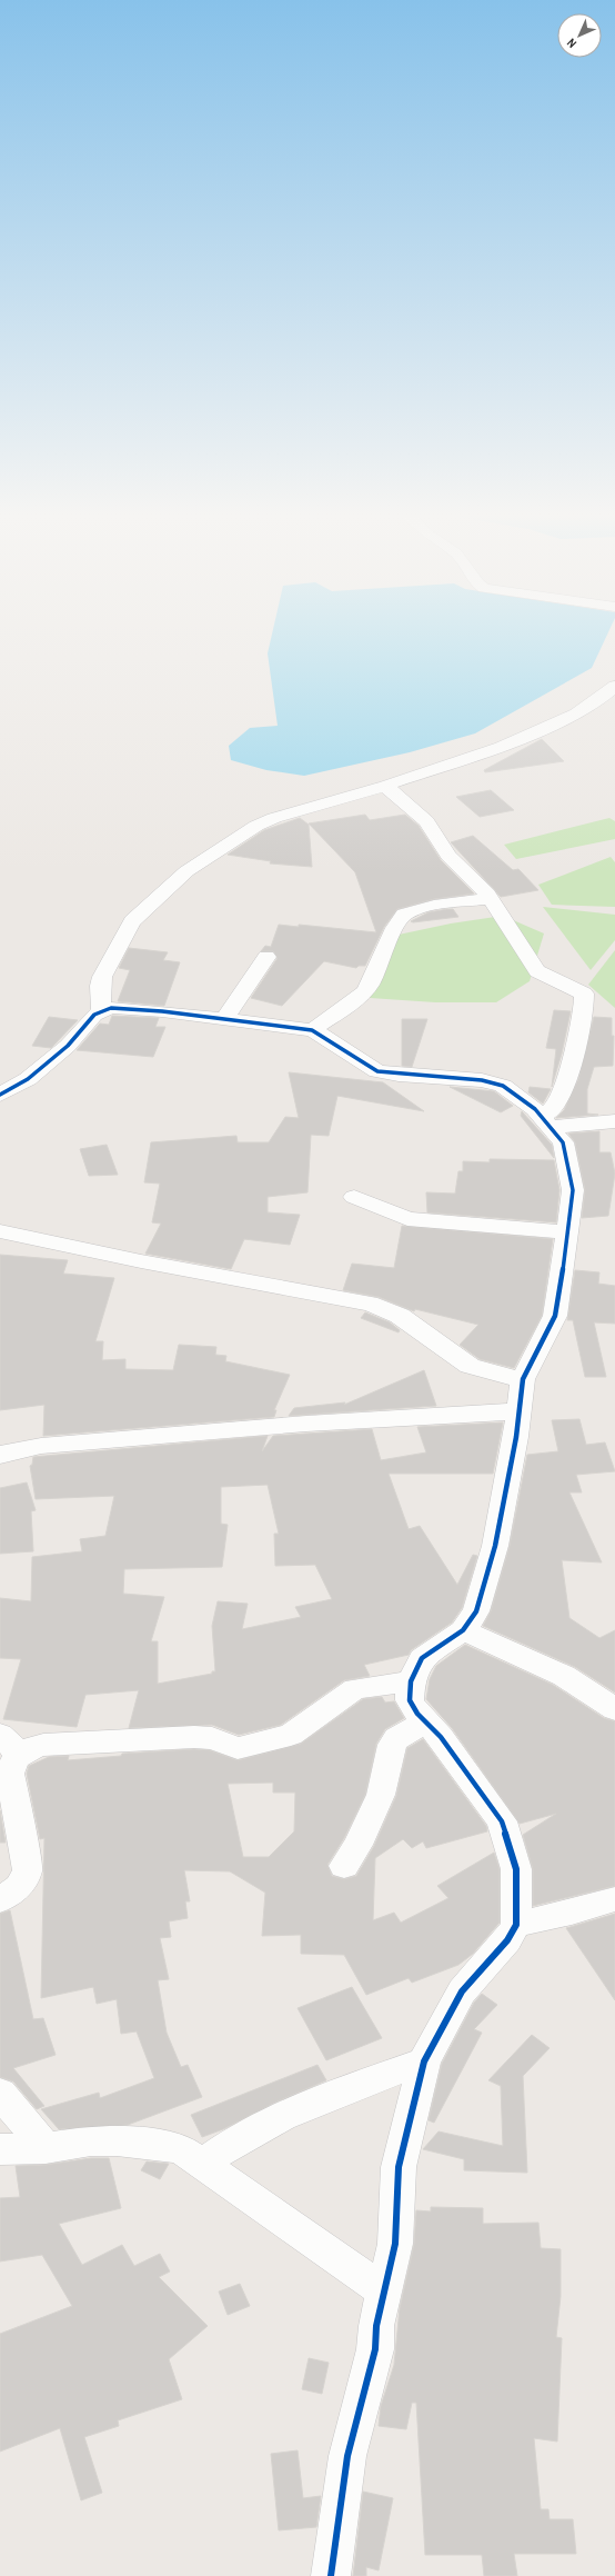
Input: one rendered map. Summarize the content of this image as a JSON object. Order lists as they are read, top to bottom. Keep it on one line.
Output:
{"north":"bottom left"}
